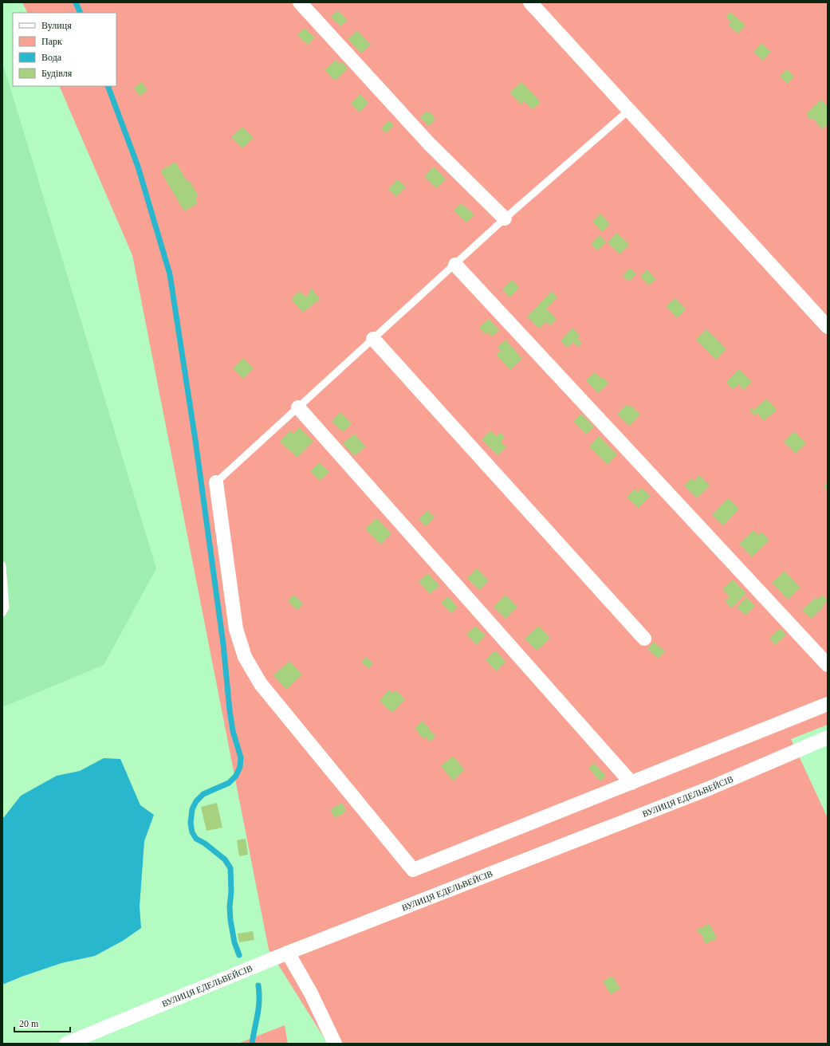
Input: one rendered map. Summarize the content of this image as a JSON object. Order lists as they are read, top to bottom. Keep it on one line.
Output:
{"streets":{"street":["ВУЛИЦЯ ЕДЕЛЬВЕЙСІВ"]},"legend":["Вулиця","Парк","Вода","Будівля"],"scale_bar":"20 m"}
